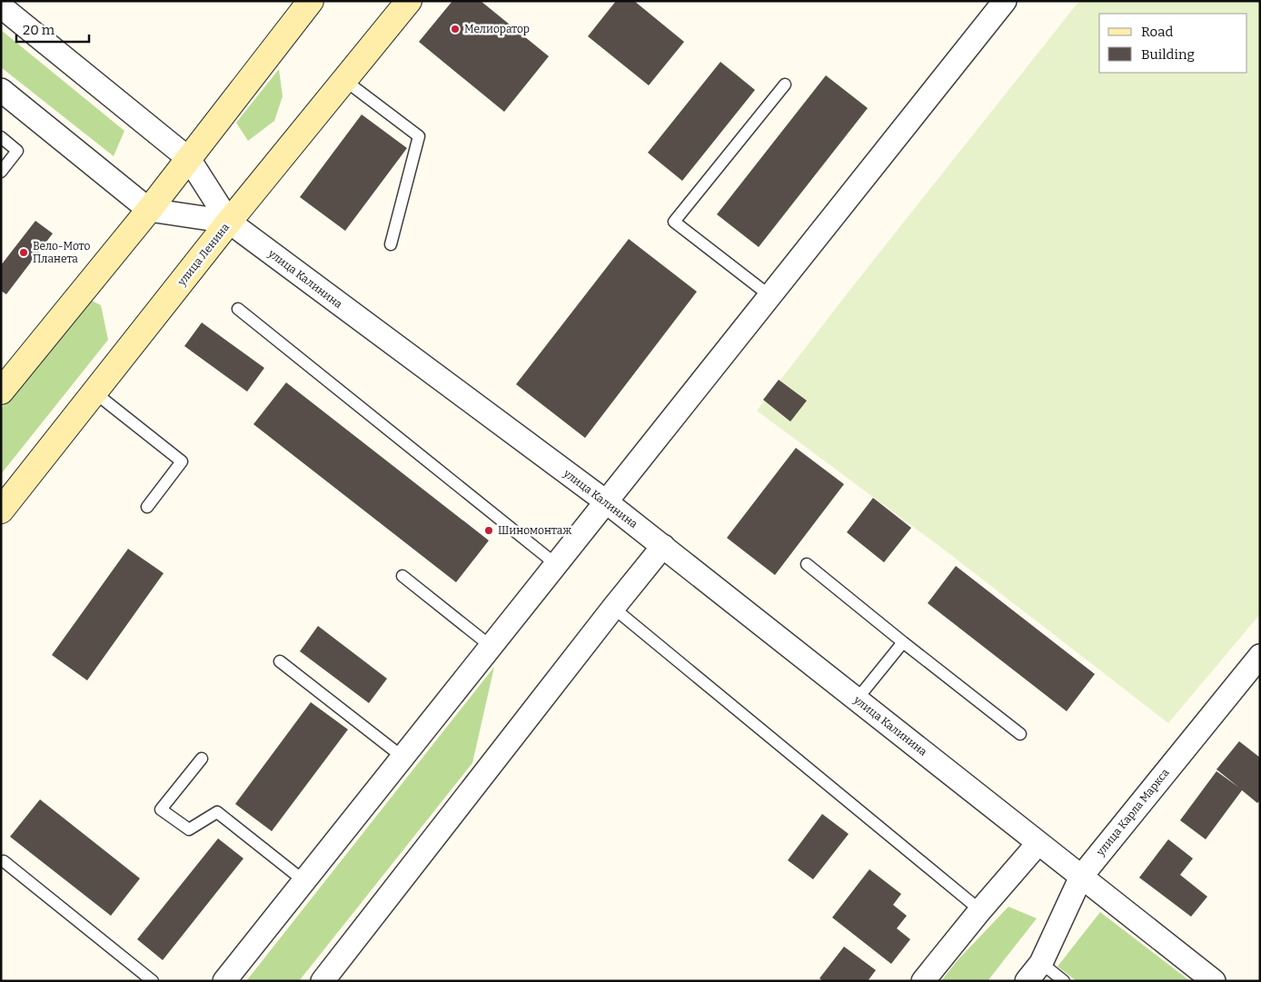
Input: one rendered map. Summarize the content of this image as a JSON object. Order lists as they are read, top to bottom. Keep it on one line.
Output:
{"streets":{"street":["улица Ленина","улица Калинина","улица Карла Маркса"]},"crossings":[["улица Ленина","улица Калинина"],["улица Калинина","улица Карла Маркса"]],"places":["Мелиоратор","Вело-Мото Планета","Шиномонтаж"],"legend":["Road","Building"],"scale_bar":"20 m"}
